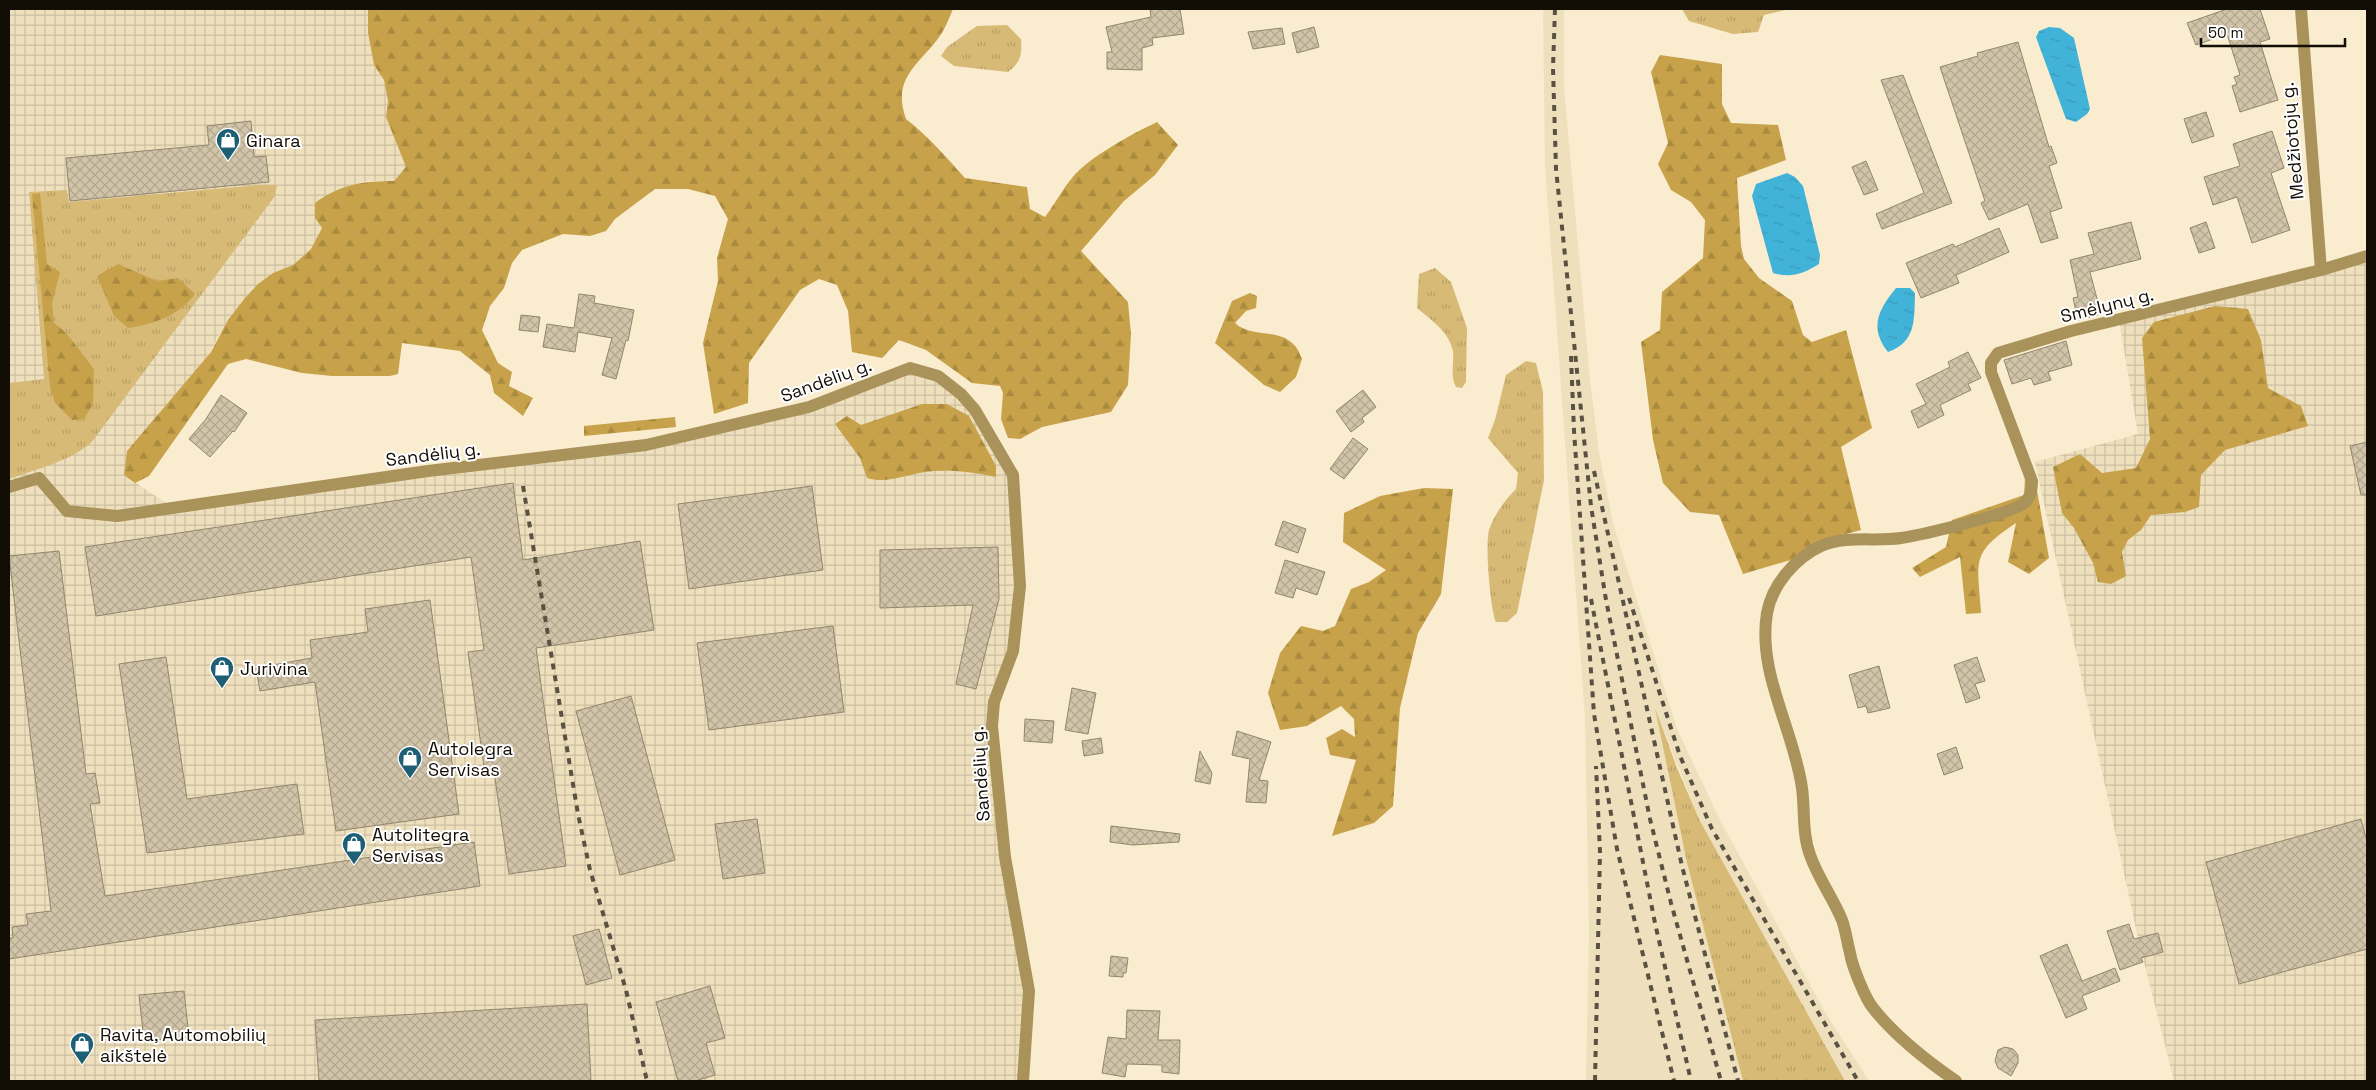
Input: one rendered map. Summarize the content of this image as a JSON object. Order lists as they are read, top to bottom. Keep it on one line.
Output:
{"streets":{"street":["Medžiotojų g.","Smėlynų g.","Sandėlių g."]},"crossings":[["Medžiotojų g.","Smėlynų g."]],"places":{"shop":["Ginara","Jurivina","Autolegra Servisas","Autolitegra Servisas","Ravita, Automobilių aikštelė"]},"scale_bar":"50 m"}
